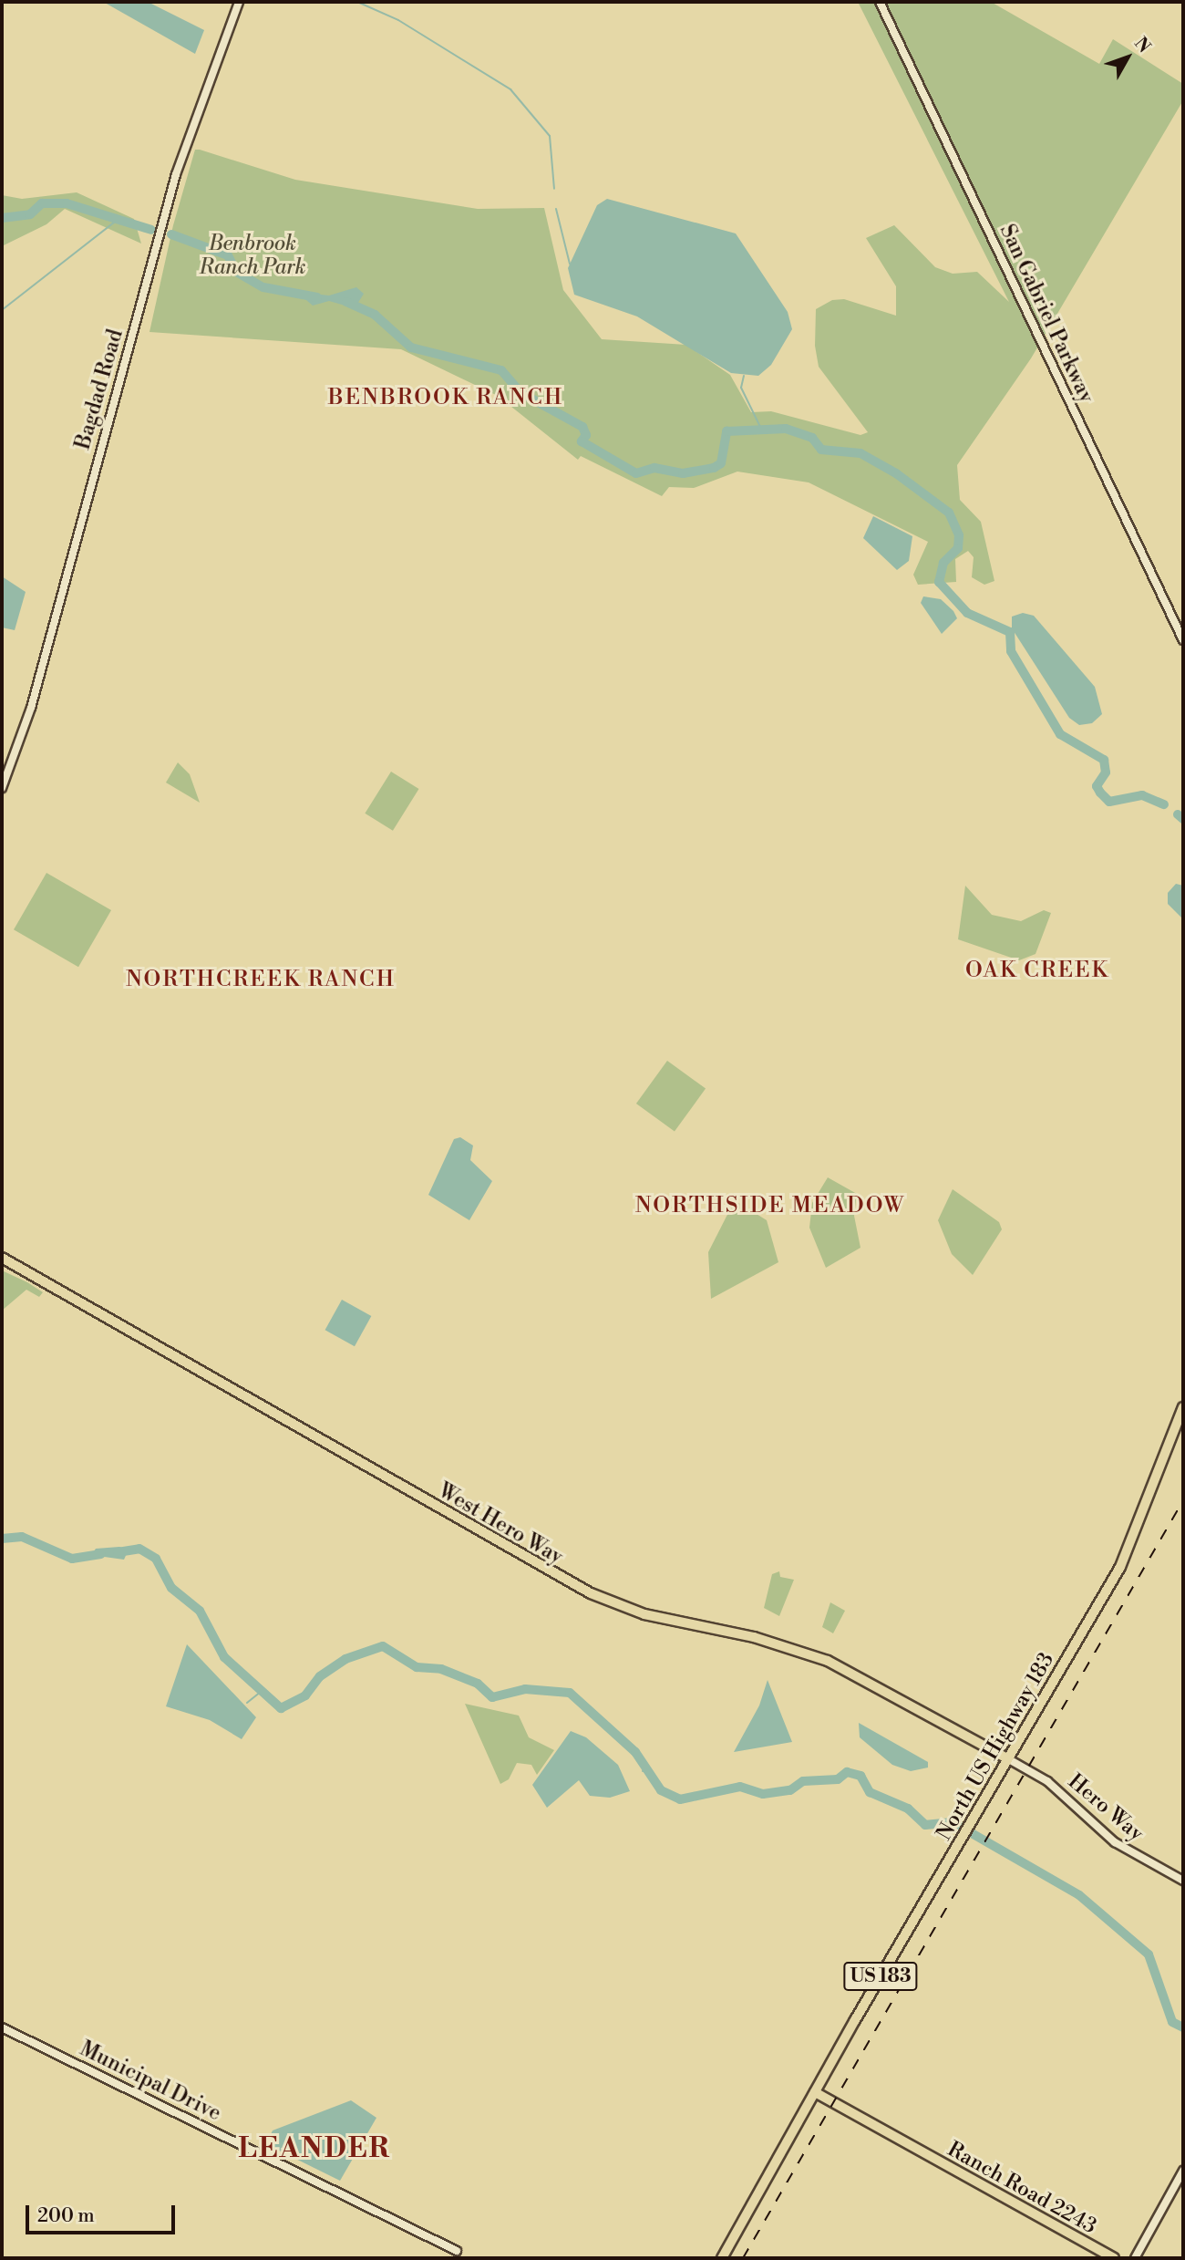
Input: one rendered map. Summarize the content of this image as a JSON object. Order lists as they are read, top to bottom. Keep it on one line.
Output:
{"streets":{"main road":["West Hero Way","North US Highway 183","US 183","Ranch Road 2243"],"street":["San Gabriel Parkway","Bagdad Road","Hero Way","Municipal Drive"]},"crossings":[["West Hero Way","North US Highway 183"],["West Hero Way","Hero Way"],["North US Highway 183","Hero Way"],["North US Highway 183","US 183"],["North US Highway 183","Ranch Road 2243"],["US 183","Ranch Road 2243"]],"districts":["BENBROOK RANCH","OAK CREEK","NORTHCREEK RANCH","NORTHSIDE MEADOW","LEANDER"],"parks":["Benbrook Ranch Park"],"scale_bar":"200 m","north":"top right"}
